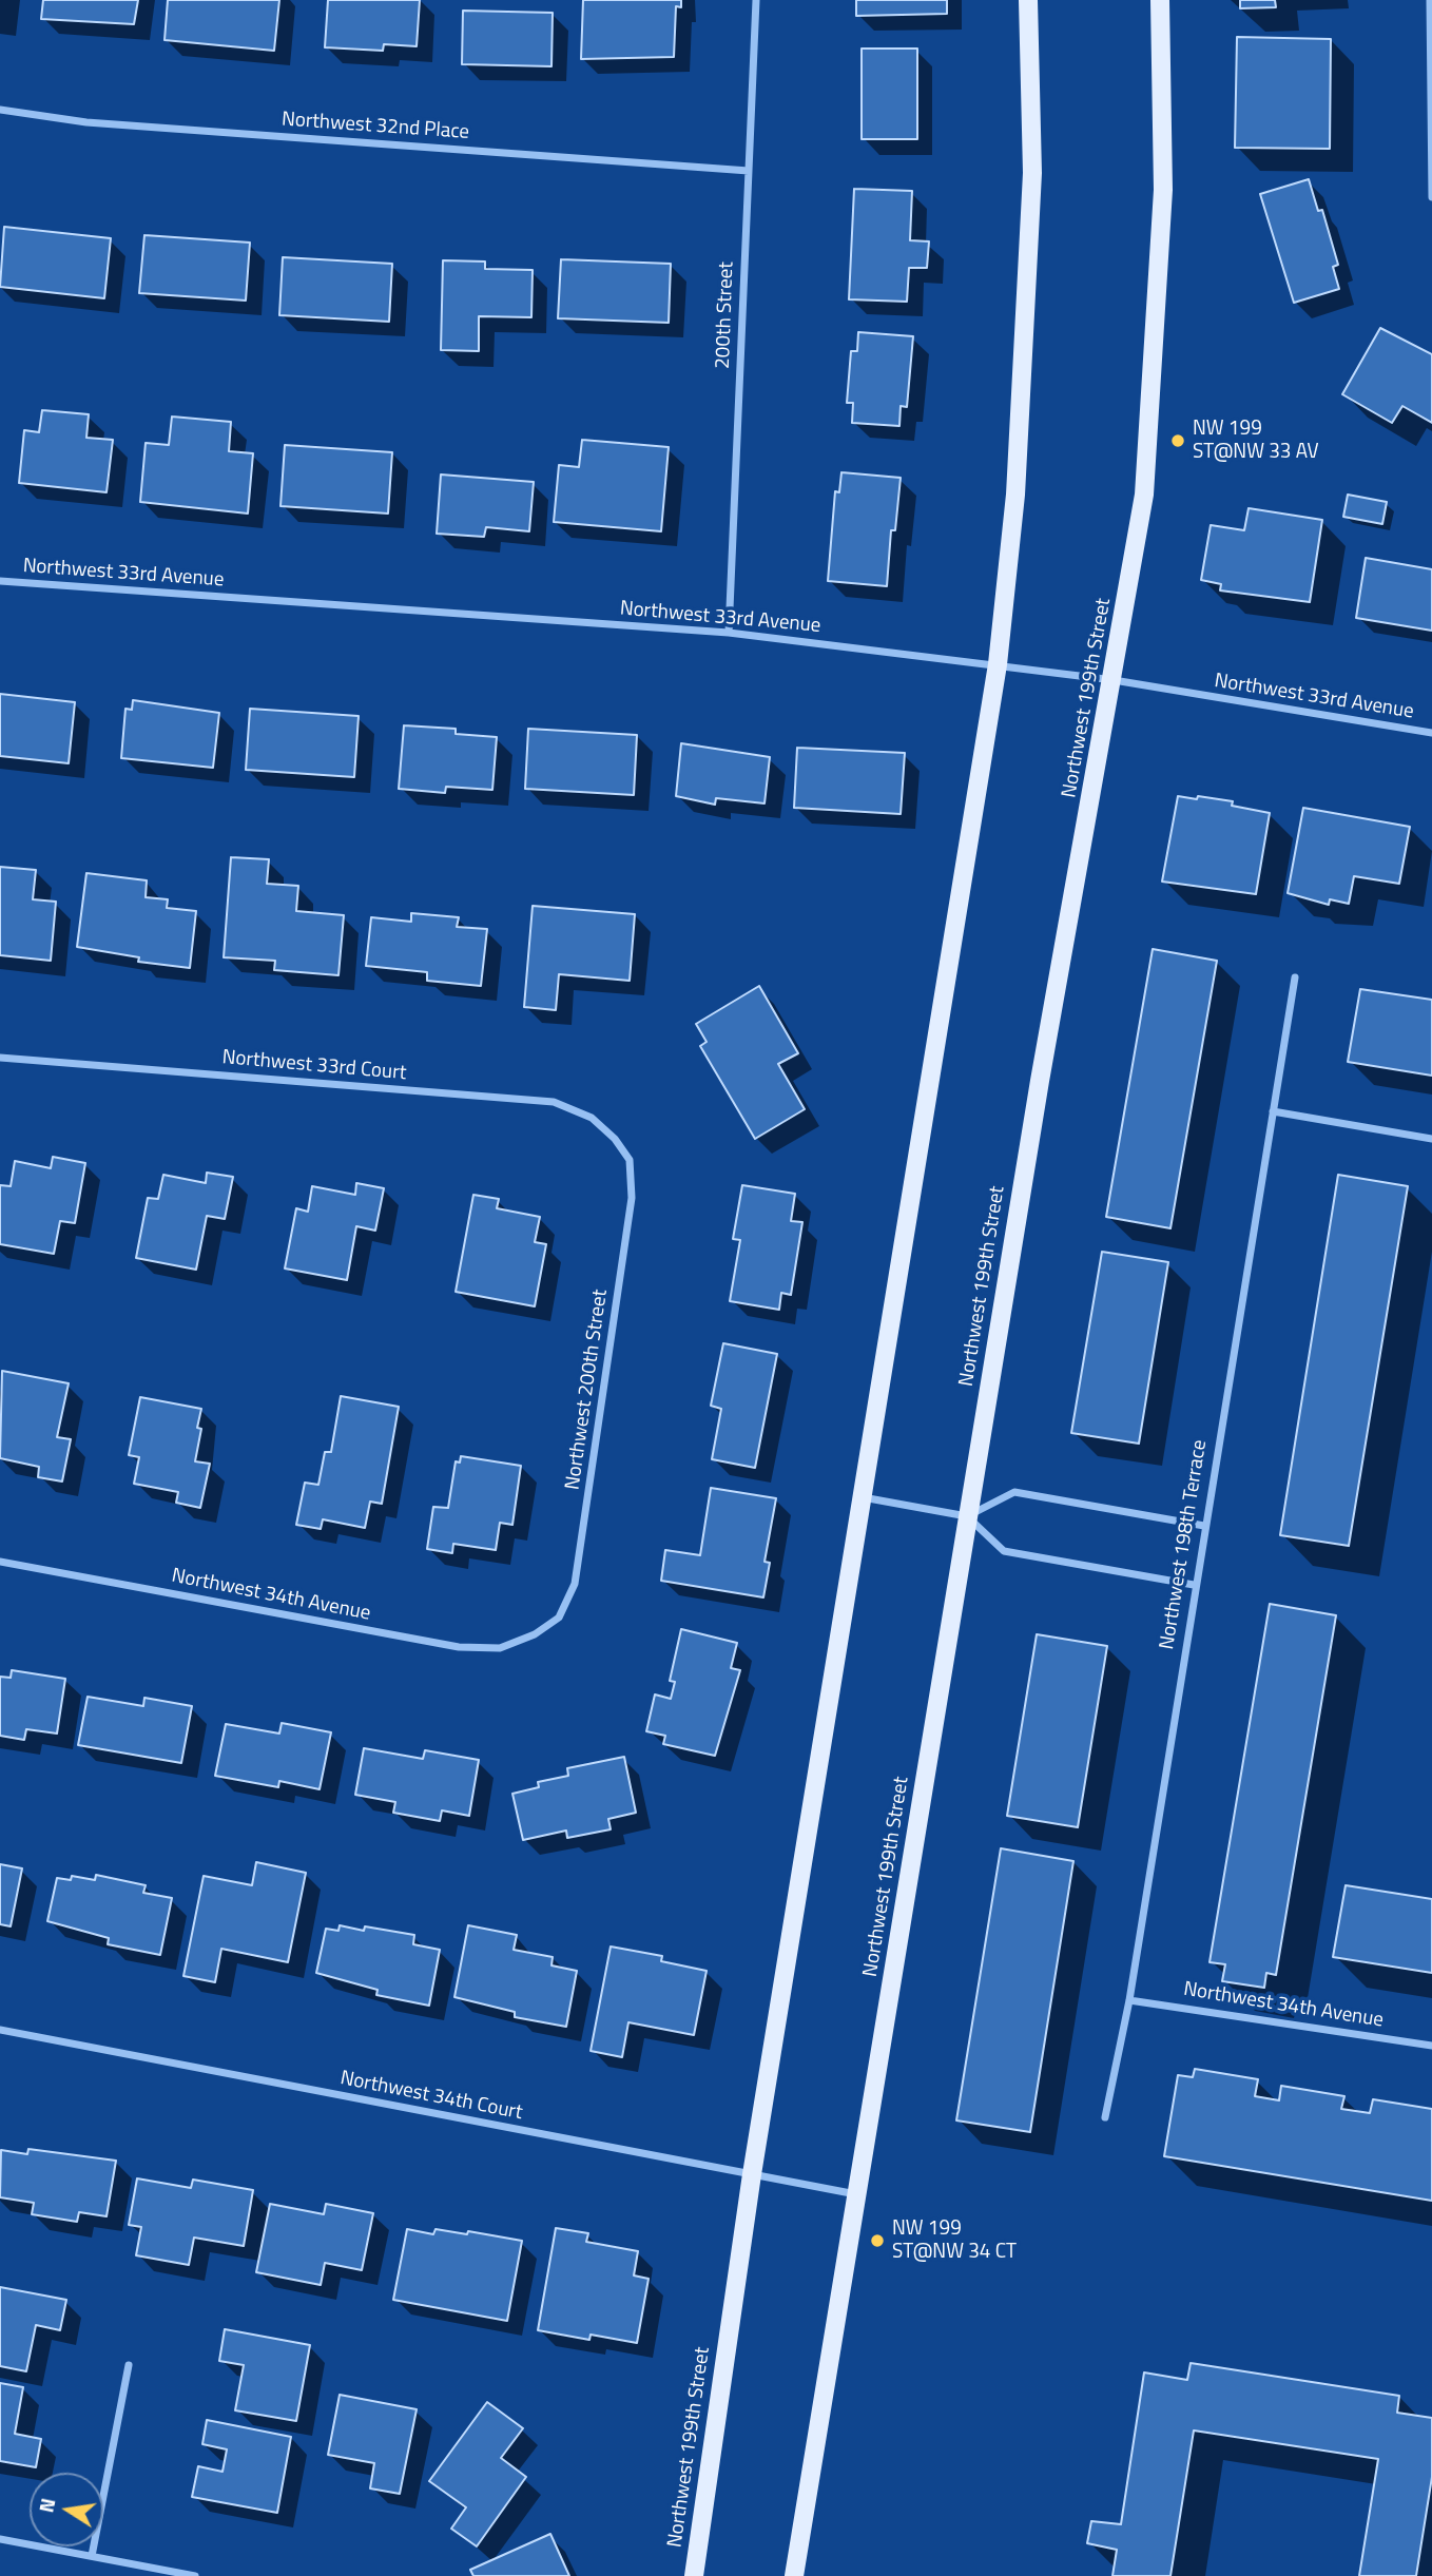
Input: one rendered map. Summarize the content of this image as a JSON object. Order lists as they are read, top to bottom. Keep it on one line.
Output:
{"streets":{"main road":["Northwest 199th Street"],"street":["Northwest 32nd Place","200th Street","Northwest 33rd Avenue","Northwest 33rd Court","Northwest 200th Street","Northwest 198th Terrace","Northwest 34th Avenue","Northwest 34th Court"]},"crossings":[["Northwest 32nd Place","200th Street"],["200th Street","Northwest 33rd Avenue"],["Northwest 33rd Avenue","Northwest 199th Street"],["Northwest 199th Street","Northwest 34th Court"],["Northwest 33rd Court","Northwest 200th Street"],["Northwest 200th Street","Northwest 34th Avenue"],["Northwest 198th Terrace","Northwest 34th Avenue"]],"places":["NW 199 ST@NW 33 AV","NW 199 ST@NW 34 CT"],"north":"left"}
